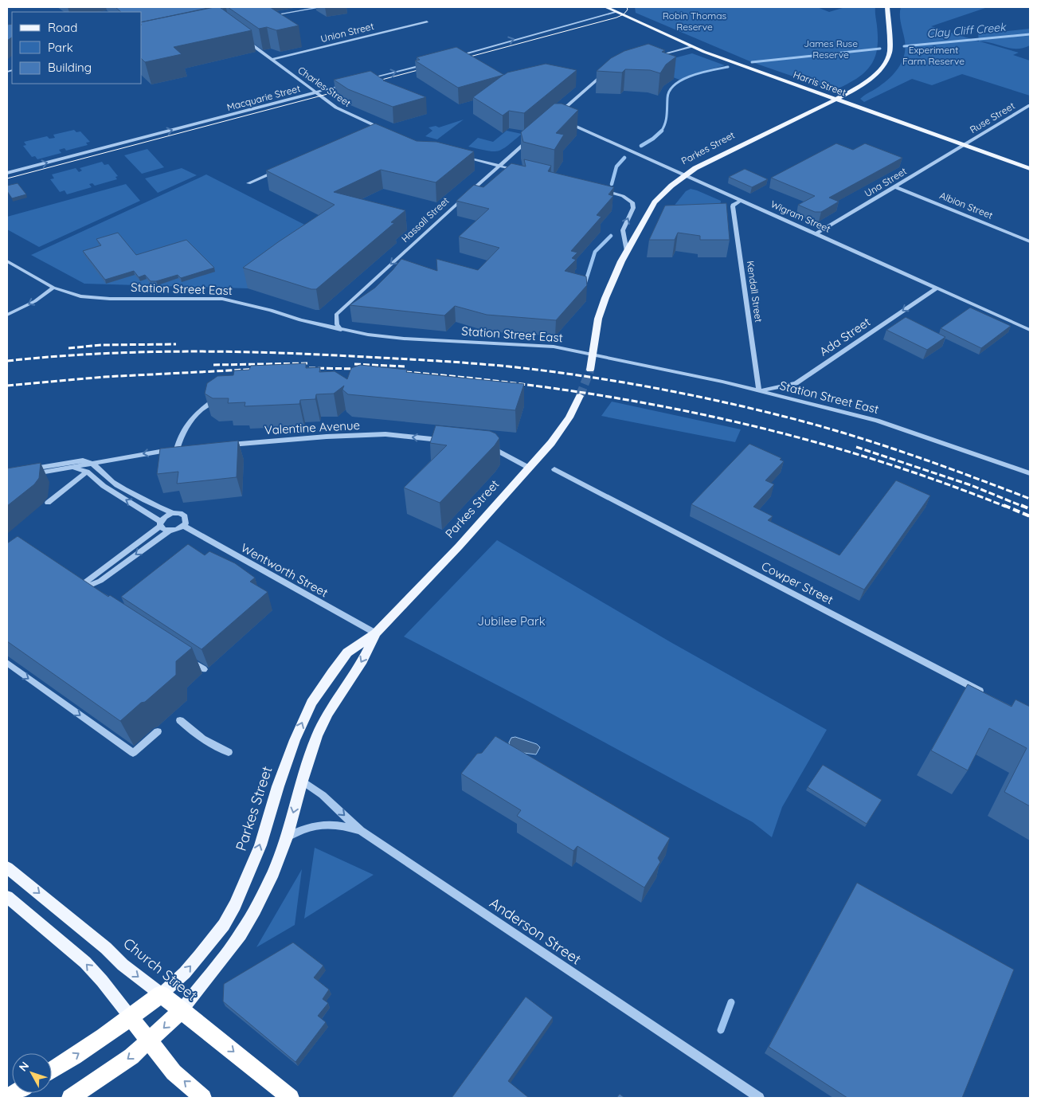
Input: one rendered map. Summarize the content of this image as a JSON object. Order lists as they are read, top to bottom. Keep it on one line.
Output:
{"streets":{"highway":["Church Street"],"main road":["Harris Street","Parkes Street"],"street":["Union Street","Charles Street","Macquarie Street","Ruse Street","Una Street","Albion Street","Wigram Street","Hassall Street","Station Street East","Kendall Street","Ada Street","Valentine Avenue","Wentworth Street","Cowper Street","Anderson Street"]},"crossings":[["Union Street","Charles Street"],["Harris Street","Ruse Street"],["Harris Street","Parkes Street"],["Harris Street","Una Street"],["Charles Street","Macquarie Street"],["Ruse Street","Una Street"],["Parkes Street","Wigram Street"],["Parkes Street","Station Street East"],["Parkes Street","Wentworth Street"],["Parkes Street","Anderson Street"],["Parkes Street","Church Street"],["Una Street","Albion Street"],["Una Street","Wigram Street"],["Wigram Street","Kendall Street"],["Wigram Street","Ada Street"],["Hassall Street","Station Street East"],["Station Street East","Kendall Street"],["Station Street East","Ada Street"],["Kendall Street","Ada Street"]],"one_way":["Macquarie Street","Hassall Street","Ada Street","Valentine Avenue"],"water":["Clay Cliff Creek"],"parks":["Robin Thomas Reserve","James Ruse Reserve","Experiment Farm Reserve","Jubilee Park"],"legend":["Road","Park","Building"],"north":"top left"}
